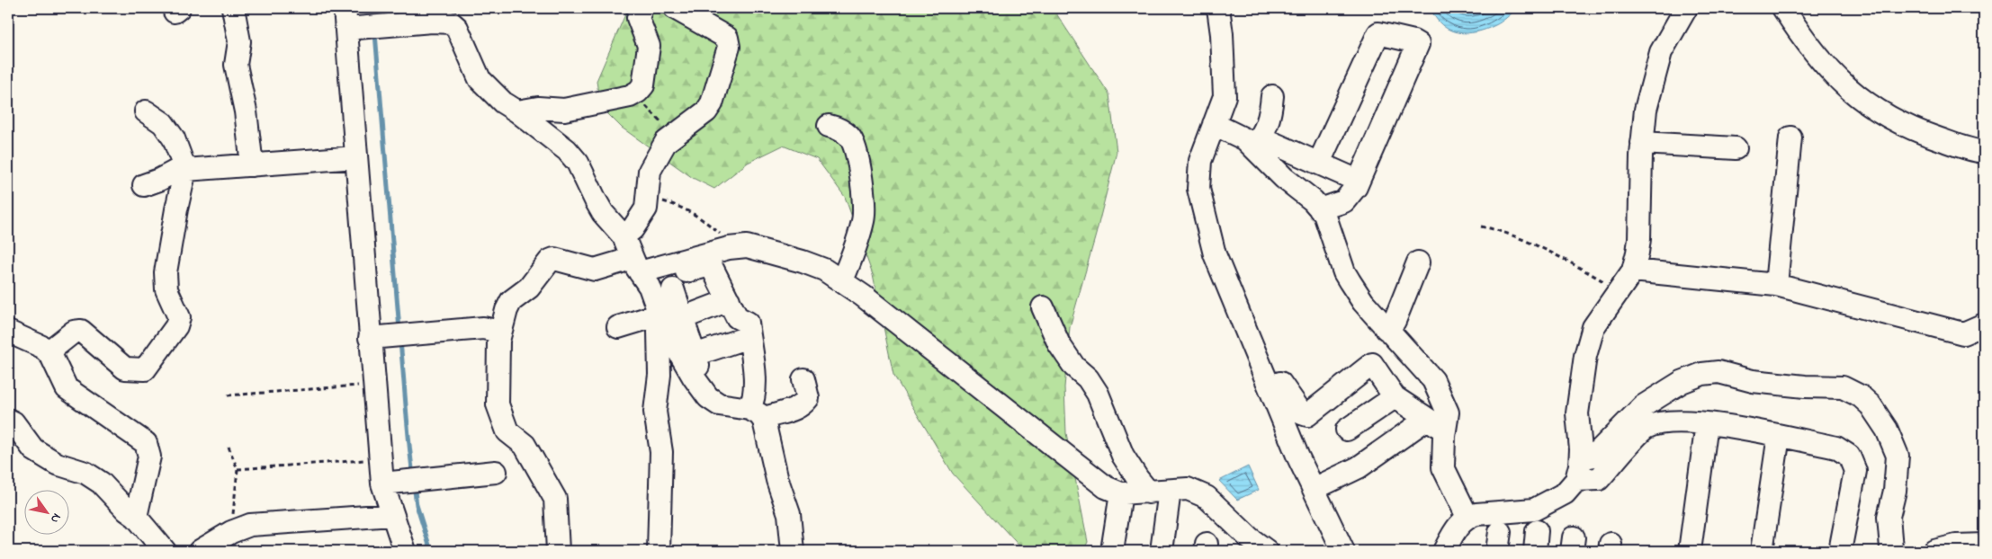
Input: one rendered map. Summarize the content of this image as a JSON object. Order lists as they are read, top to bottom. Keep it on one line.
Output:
{"north":"bottom right"}
